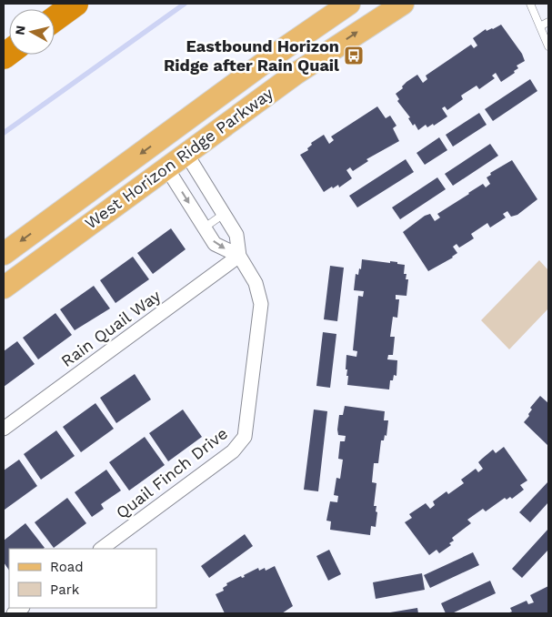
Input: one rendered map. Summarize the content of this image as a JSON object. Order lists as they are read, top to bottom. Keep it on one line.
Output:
{"streets":{"main road":["West Horizon Ridge Parkway"],"street":["Rain Quail Way","Quail Finch Drive"]},"crossings":[["West Horizon Ridge Parkway","Quail Finch Drive"],["Rain Quail Way","Quail Finch Drive"]],"places":{"bus stop":["Eastbound Horizon Ridge after Rain Quail"]},"legend":["Road","Park"],"north":"left"}
